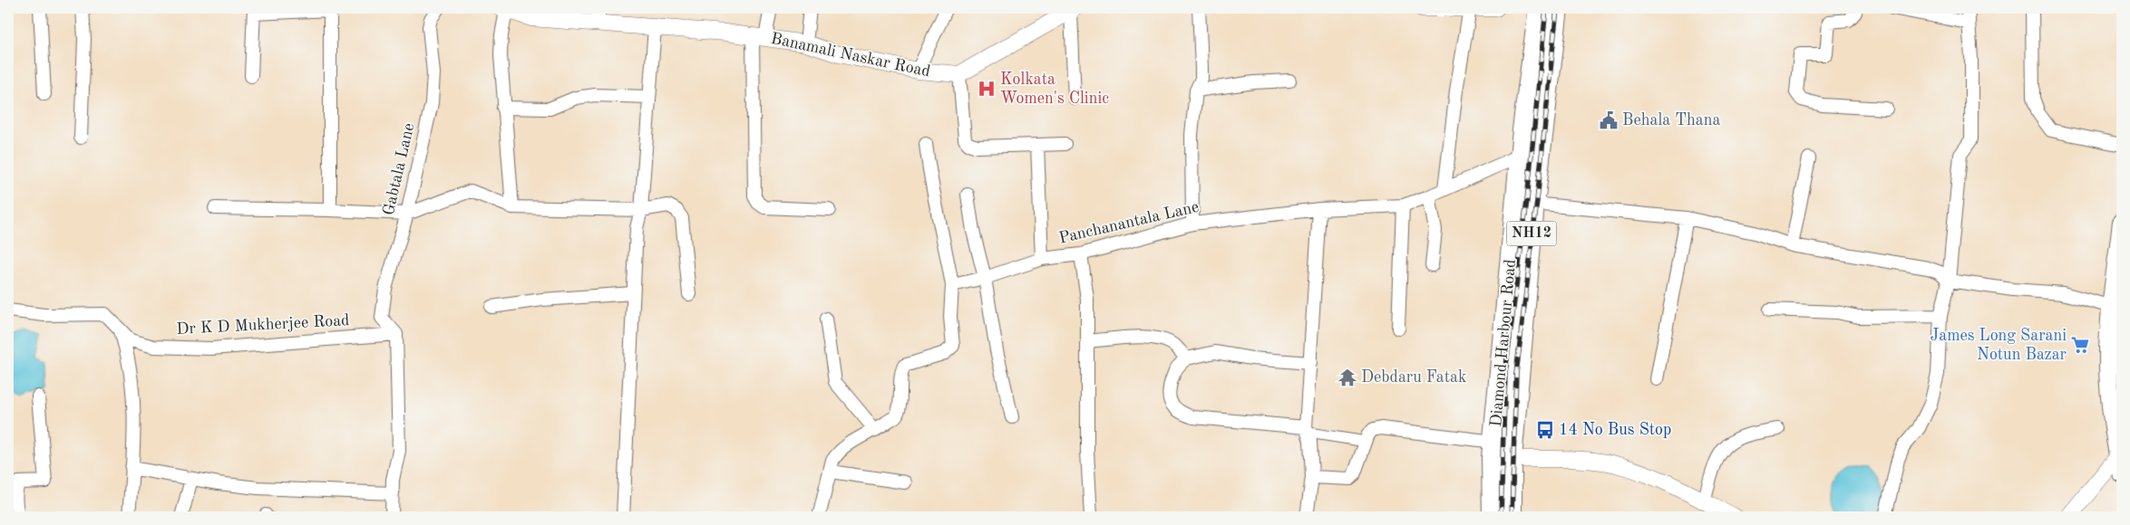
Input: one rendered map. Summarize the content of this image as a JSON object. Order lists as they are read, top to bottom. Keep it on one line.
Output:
{"streets":{"highway":["NH12","Diamond Harbour Road"],"street":["Banamali Naskar Road","Gabtala Lane","Panchanantala Lane","Dr K D Mukherjee Road"]},"crossings":[["Gabtala Lane","Dr K D Mukherjee Road"],["Panchanantala Lane","Diamond Harbour Road"]],"places":{"hospital":["Kolkata Women's Clinic"],"public building":["Behala Thana"],"supermarket":["James Long Sarani Notun Bazar"],"temple":["Debdaru Fatak"],"bus stop":["14 No Bus Stop"]}}
